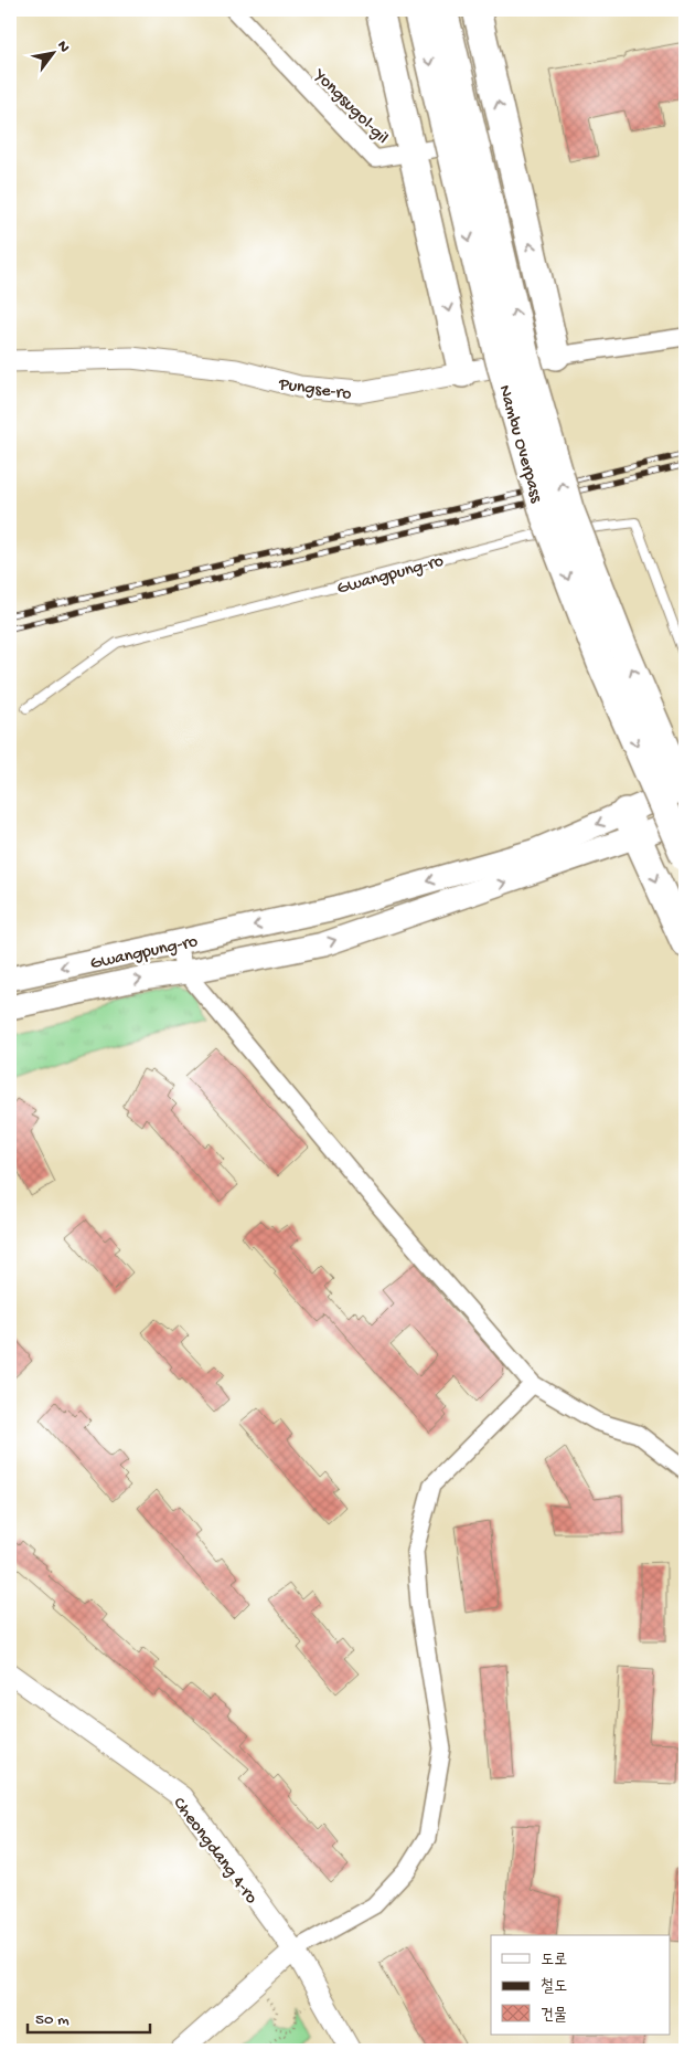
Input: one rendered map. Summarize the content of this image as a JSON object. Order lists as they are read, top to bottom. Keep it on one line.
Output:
{"streets":{"highway":["Nambu Overpass"],"main road":["Gwangpung-ro"],"street":["Yongsugol-gil","Pungse-ro","Cheongdang 4-ro"]},"legend":["도로","철도","건물"],"scale_bar":"50 m","north":"top right"}
